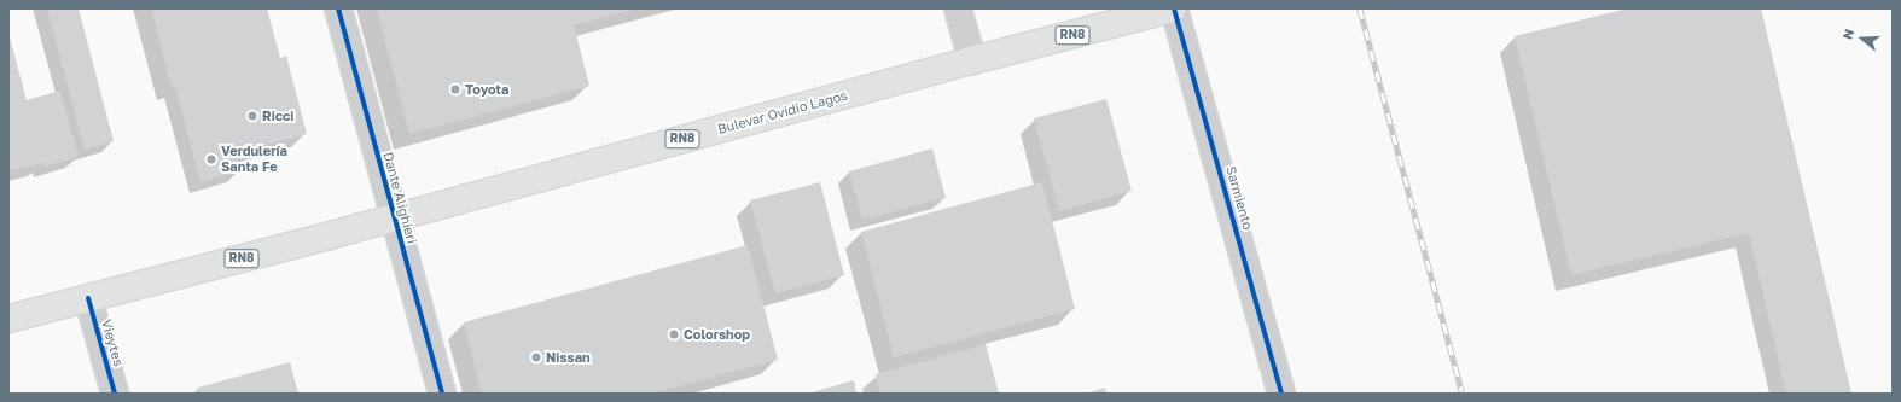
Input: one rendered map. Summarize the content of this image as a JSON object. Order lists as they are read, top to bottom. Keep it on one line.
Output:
{"streets":{"highway":["RN8","Bulevar Ovidio Lagos"],"street":["Dante Alighieri","Sarmiento","Vieytes"]},"crossings":[["RN8","Bulevar Ovidio Lagos"],["RN8","Dante Alighieri"],["RN8","Vieytes"],["Bulevar Ovidio Lagos","Dante Alighieri"],["Bulevar Ovidio Lagos","Sarmiento"]],"places":["Toyota","Ricci","Verdulería Santa Fe","Colorshop","Nissan"],"north":"left"}
